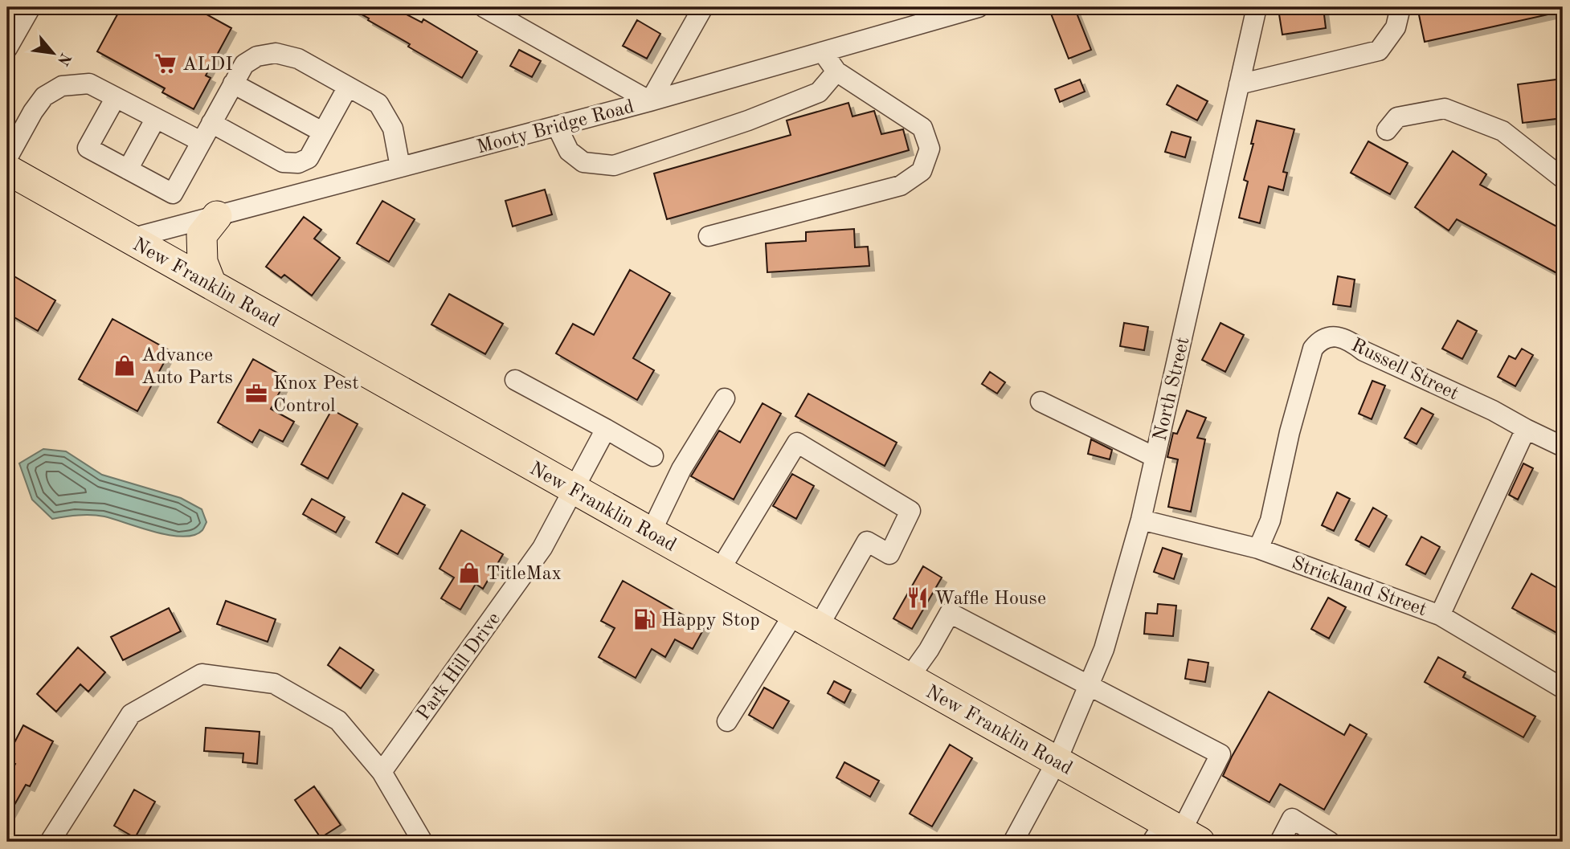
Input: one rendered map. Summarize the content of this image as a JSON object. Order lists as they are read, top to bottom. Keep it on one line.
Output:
{"streets":{"highway":["New Franklin Road"],"street":["Mooty Bridge Road","Russell Street","North Street","Strickland Street","Park Hill Drive"]},"crossings":[["Mooty Bridge Road","New Franklin Road"],["New Franklin Road","North Street"],["New Franklin Road","Park Hill Drive"],["Russell Street","Strickland Street"],["North Street","Strickland Street"]],"places":{"supermarket":["ALDI"],"shop":["Advance Auto Parts","TitleMax"],"office":["Knox Pest Control"],"restaurant":["Waffle House"],"fuel station":["Happy Stop"]},"north":"bottom right"}
